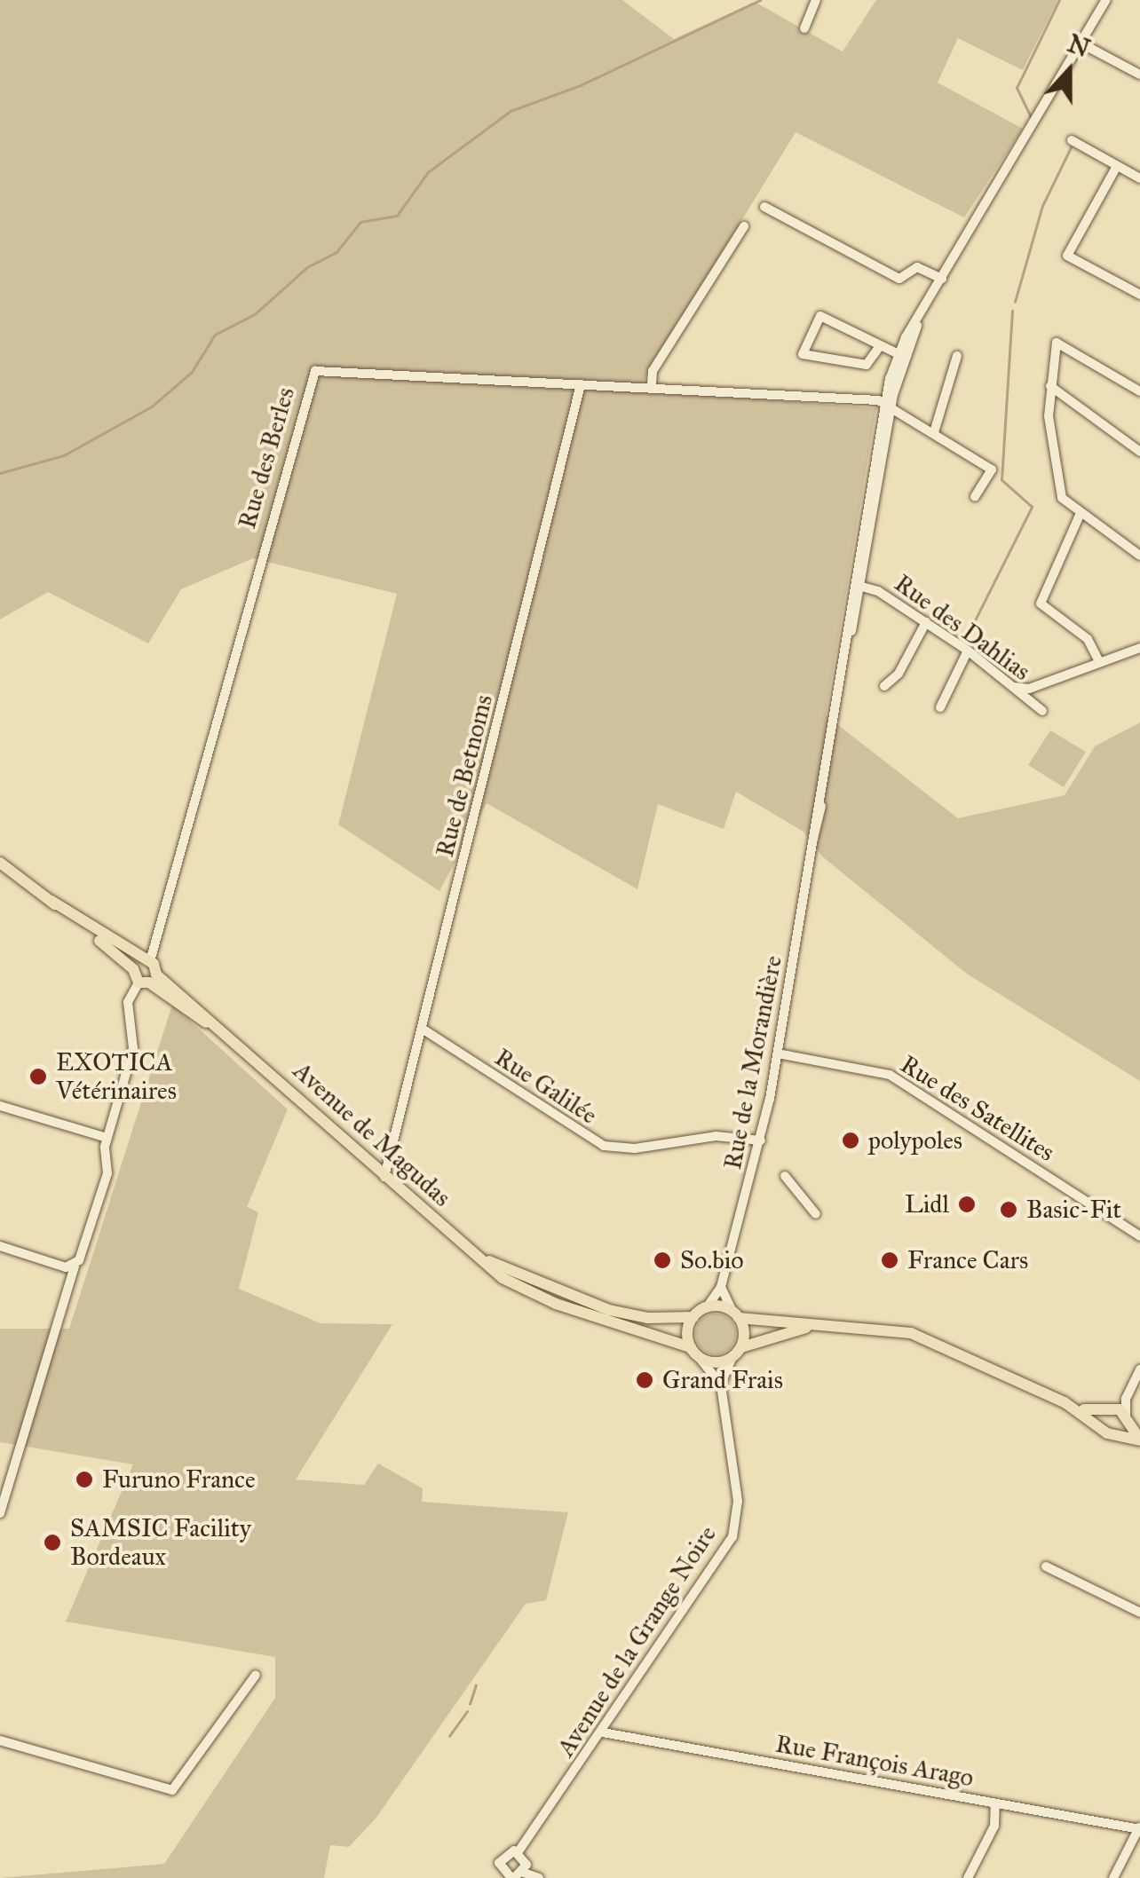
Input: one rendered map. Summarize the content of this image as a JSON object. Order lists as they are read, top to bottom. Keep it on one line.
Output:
{"streets":{"main road":["Avenue de Magudas"],"street":["Rue des Berles","Rue des Dahlias","Rue de Betnoms","Rue de la Morandière","Rue Galilée","Rue des Satellites","Avenue de la Grange Noire","Rue François Arago"]},"crossings":[["Rue des Berles","Rue de Betnoms"],["Rue des Berles","Rue de la Morandière"],["Rue des Dahlias","Rue de la Morandière"],["Rue de Betnoms","Rue Galilée"],["Rue de Betnoms","Avenue de Magudas"],["Rue de la Morandière","Rue Galilée"],["Rue de la Morandière","Rue des Satellites"],["Rue de la Morandière","Avenue de Magudas"],["Rue de la Morandière","Avenue de la Grange Noire"],["Avenue de Magudas","Avenue de la Grange Noire"],["Avenue de la Grange Noire","Rue François Arago"]],"places":["EXOTICA Vétérinaires","polypoles","Lidl","Basic-Fit","So.bio","France Cars","Grand Frais","Furuno France","SAMSIC Facility Bordeaux"],"north":"top"}
